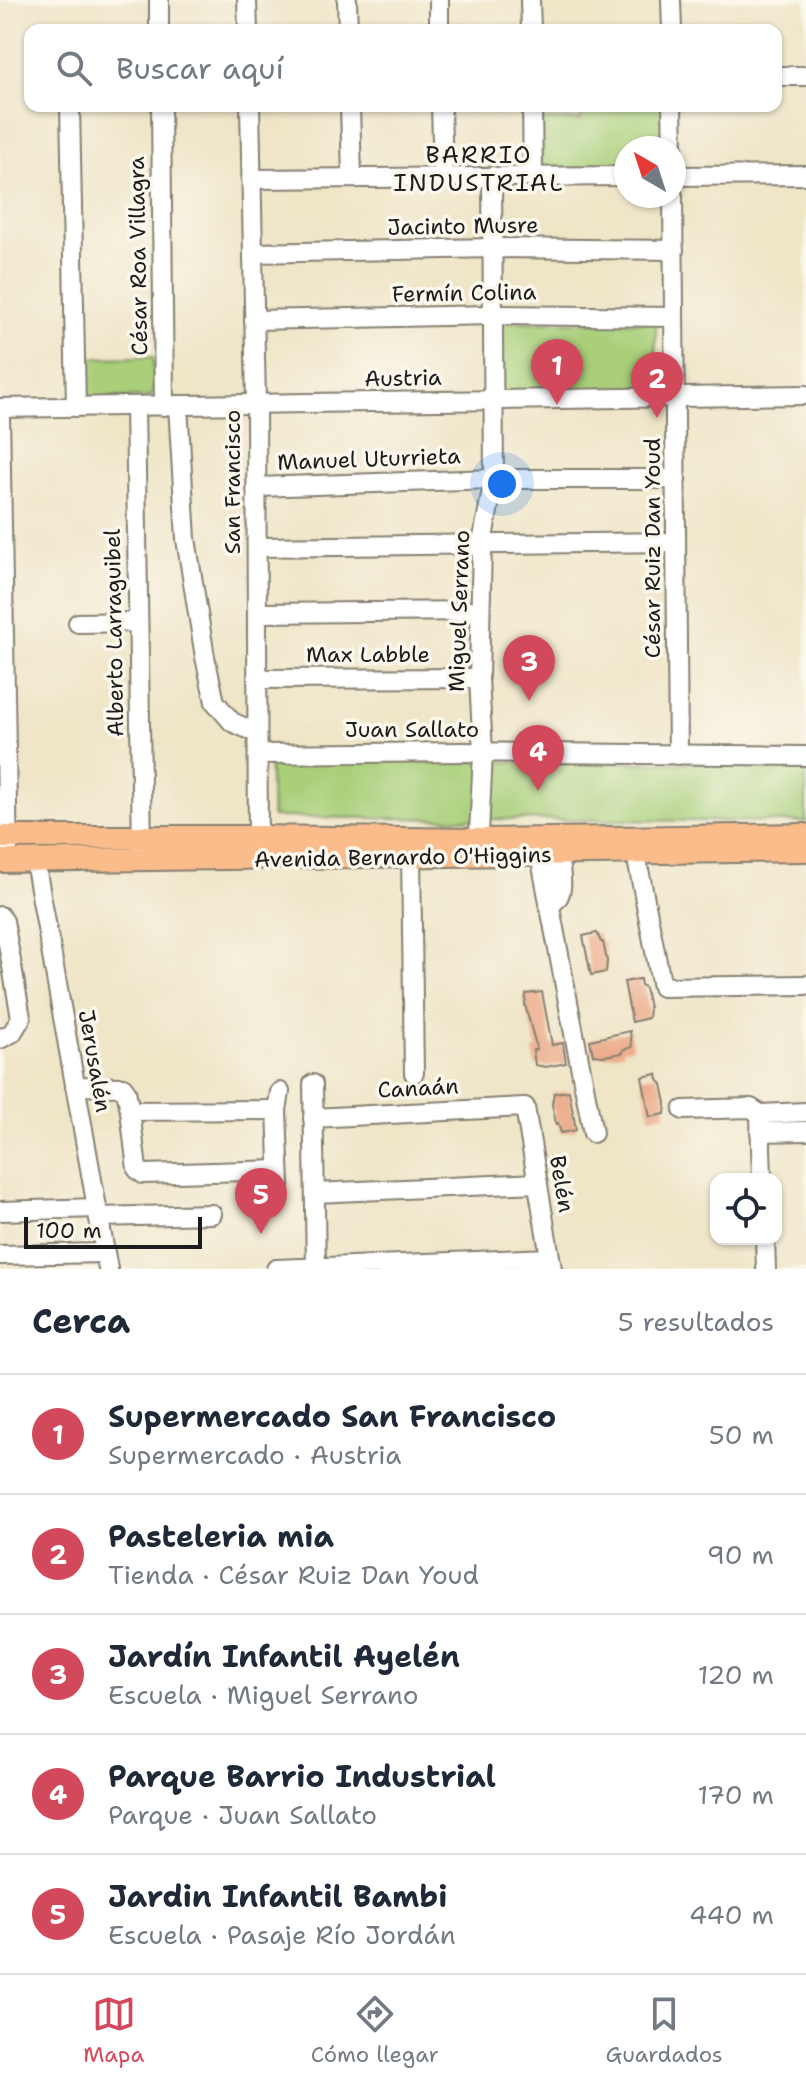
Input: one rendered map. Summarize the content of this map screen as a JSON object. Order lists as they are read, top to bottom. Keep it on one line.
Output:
{"streets":{"main road":["Avenida Bernardo O'Higgins"],"street":["Jacinto Musre","César Roa Villagra","Fermín Colina","Austria","Manuel Uturrieta","San Francisco","César Ruiz Dan Youd","Miguel Serrano","Alberto Larraguibel","Max Labble","Juan Sallato","Jerusalén","Canaán","Belén"]},"crossings":[["Jacinto Musre","San Francisco"],["Jacinto Musre","César Ruiz Dan Youd"],["Jacinto Musre","Miguel Serrano"],["César Roa Villagra","Austria"],["César Roa Villagra","San Francisco"],["Fermín Colina","San Francisco"],["Fermín Colina","César Ruiz Dan Youd"],["Fermín Colina","Miguel Serrano"],["Austria","San Francisco"],["Austria","César Ruiz Dan Youd"],["Austria","Miguel Serrano"],["Austria","Alberto Larraguibel"],["Manuel Uturrieta","San Francisco"],["Manuel Uturrieta","César Ruiz Dan Youd"],["Manuel Uturrieta","Miguel Serrano"],["San Francisco","Max Labble"],["San Francisco","Juan Sallato"],["San Francisco","Avenida Bernardo O'Higgins"],["César Ruiz Dan Youd","Juan Sallato"],["Miguel Serrano","Max Labble"],["Miguel Serrano","Juan Sallato"],["Miguel Serrano","Avenida Bernardo O'Higgins"],["Alberto Larraguibel","Avenida Bernardo O'Higgins"],["Avenida Bernardo O'Higgins","Jerusalén"],["Canaán","Belén"]],"districts":["BARRIO INDUSTRIAL"],"scale_bar":"100 m","north":"top left","page":{"search":"Buscar aquí","pins":["1","2","3","4","5"],"scale":"100 m","heading":["Cerca","5 resultados"],"list":[{"mark":"1","name":"Supermercado San Francisco","note":"Supermercado · Austria","value":"50 m"},{"mark":"2","name":"Pasteleria mia","note":"Tienda · César Ruiz Dan Youd","value":"90 m"},{"mark":"3","name":"Jardín Infantil Ayelén","note":"Escuela · Miguel Serrano","value":"120 m"},{"mark":"4","name":"Parque Barrio Industrial","note":"Parque · Juan Sallato","value":"170 m"},{"mark":"5","name":"Jardin Infantil Bambi","note":"Escuela · Pasaje Río Jordán","value":"440 m"}],"nav":["Mapa","Cómo llegar","Guardados"]}}
